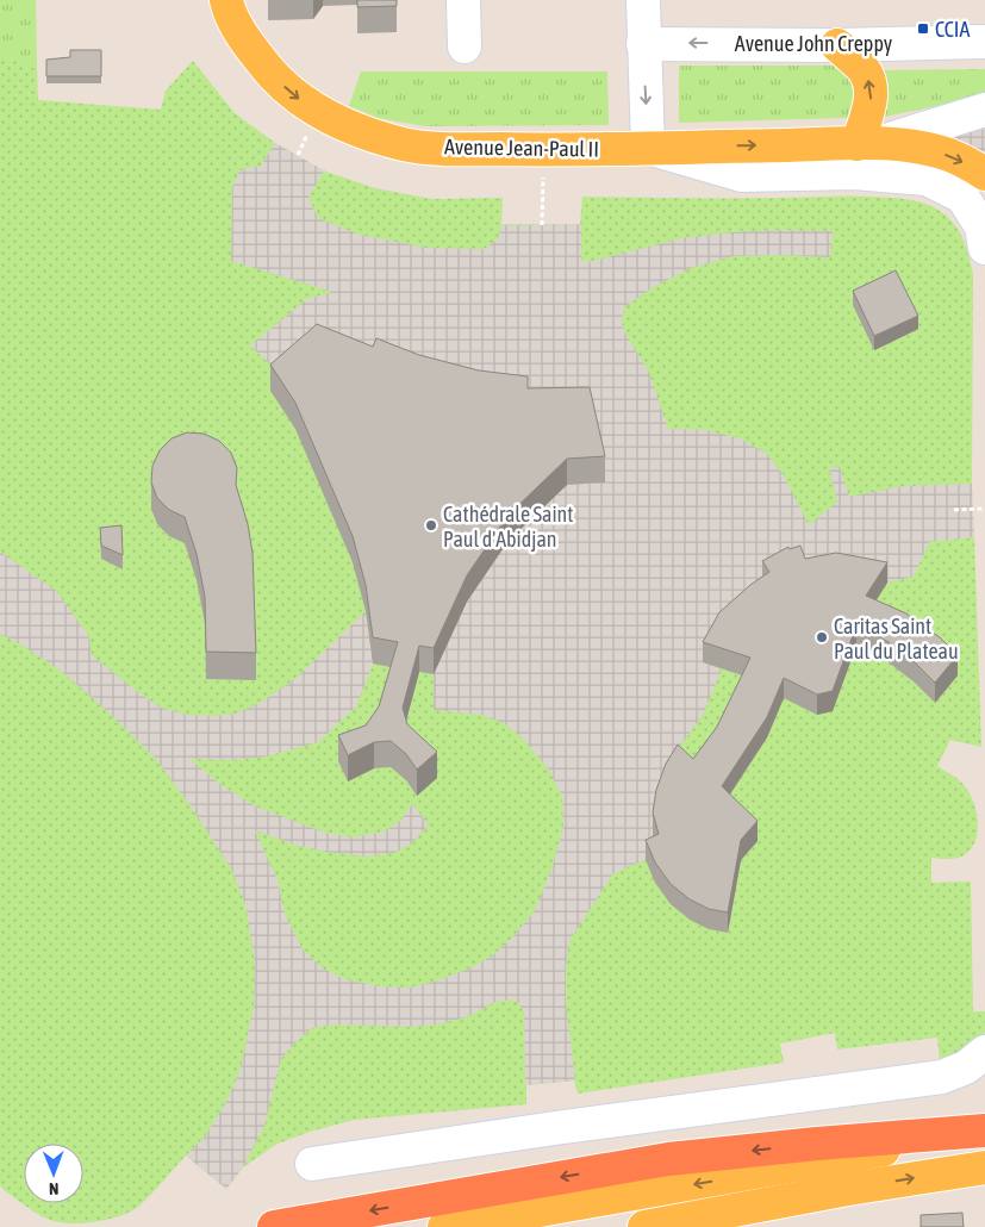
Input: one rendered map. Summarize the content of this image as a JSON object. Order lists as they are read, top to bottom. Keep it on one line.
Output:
{"streets":{"main road":["Avenue Jean-Paul II"],"street":["Avenue John Creppy"]},"one_way":["Avenue John Creppy","Avenue Jean-Paul II"],"places":{"transit":["CCIA"],"other":["Cathédrale Saint Paul d'Abidjan","Caritas Saint Paul du Plateau"]},"north":"bottom"}
